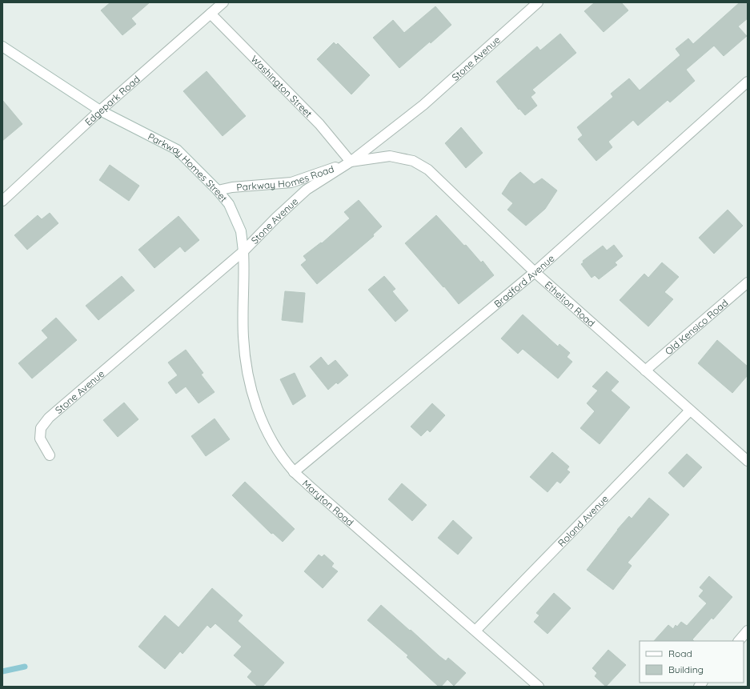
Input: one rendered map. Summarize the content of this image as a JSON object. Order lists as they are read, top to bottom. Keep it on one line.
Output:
{"streets":{"street":["Stone Avenue","Washington Street","Edgepark Road","Parkway Homes Street","Parkway Homes Road","Bradford Avenue","Ethelton Road","Old Kensico Road","Maryton Road","Roland Avenue"]},"crossings":[["Stone Avenue","Washington Street"],["Stone Avenue","Parkway Homes Street"],["Stone Avenue","Parkway Homes Road"],["Stone Avenue","Ethelton Road"],["Stone Avenue","Maryton Road"],["Washington Street","Edgepark Road"],["Washington Street","Parkway Homes Road"],["Washington Street","Ethelton Road"],["Edgepark Road","Parkway Homes Street"],["Parkway Homes Street","Parkway Homes Road"],["Parkway Homes Street","Maryton Road"],["Parkway Homes Road","Ethelton Road"],["Bradford Avenue","Ethelton Road"],["Bradford Avenue","Maryton Road"],["Ethelton Road","Old Kensico Road"],["Ethelton Road","Roland Avenue"],["Maryton Road","Roland Avenue"]],"legend":["Road","Building"]}
